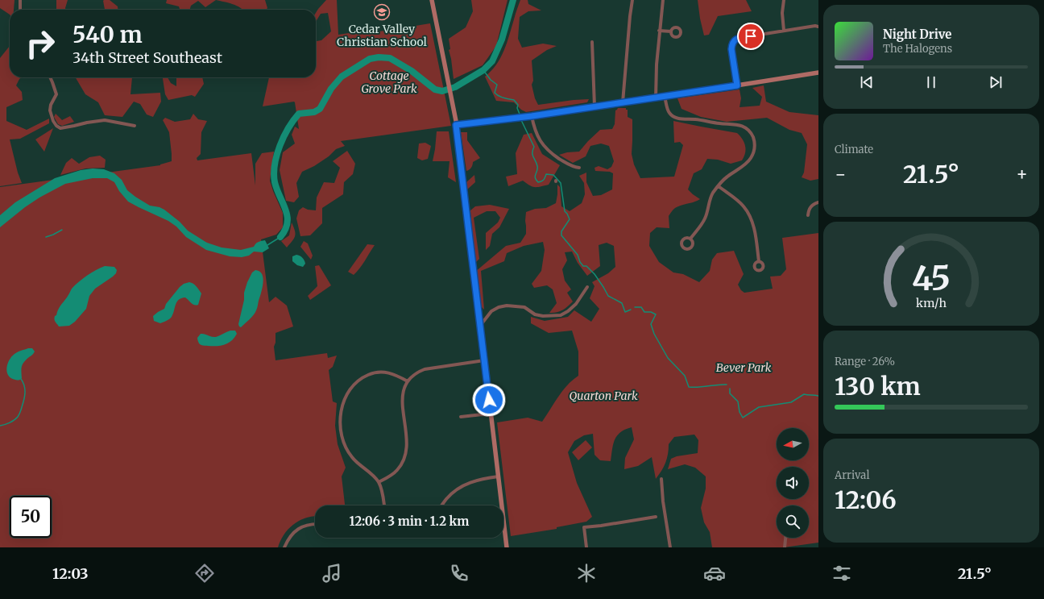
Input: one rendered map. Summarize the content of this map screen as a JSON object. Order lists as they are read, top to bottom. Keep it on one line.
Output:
{"parks":["Cottage Grove Park","Bever Park","Quarton Park"],"places":{"school or university":["Cedar Valley Christian School"]},"north":"left","page":{"turn":["540 m","34th Street Southeast"],"song":["Night Drive","The Halogens"],"tile":["Climate",["Range · 26%","130 km"],["Arrival","12:06"]],"heat":["−","21.5°","+"],"limit":"50","trip":"12:06 · 3 min · 1.2 km","tabs":["12:03","21.5°"],"gauge":["45","km/h"]}}
